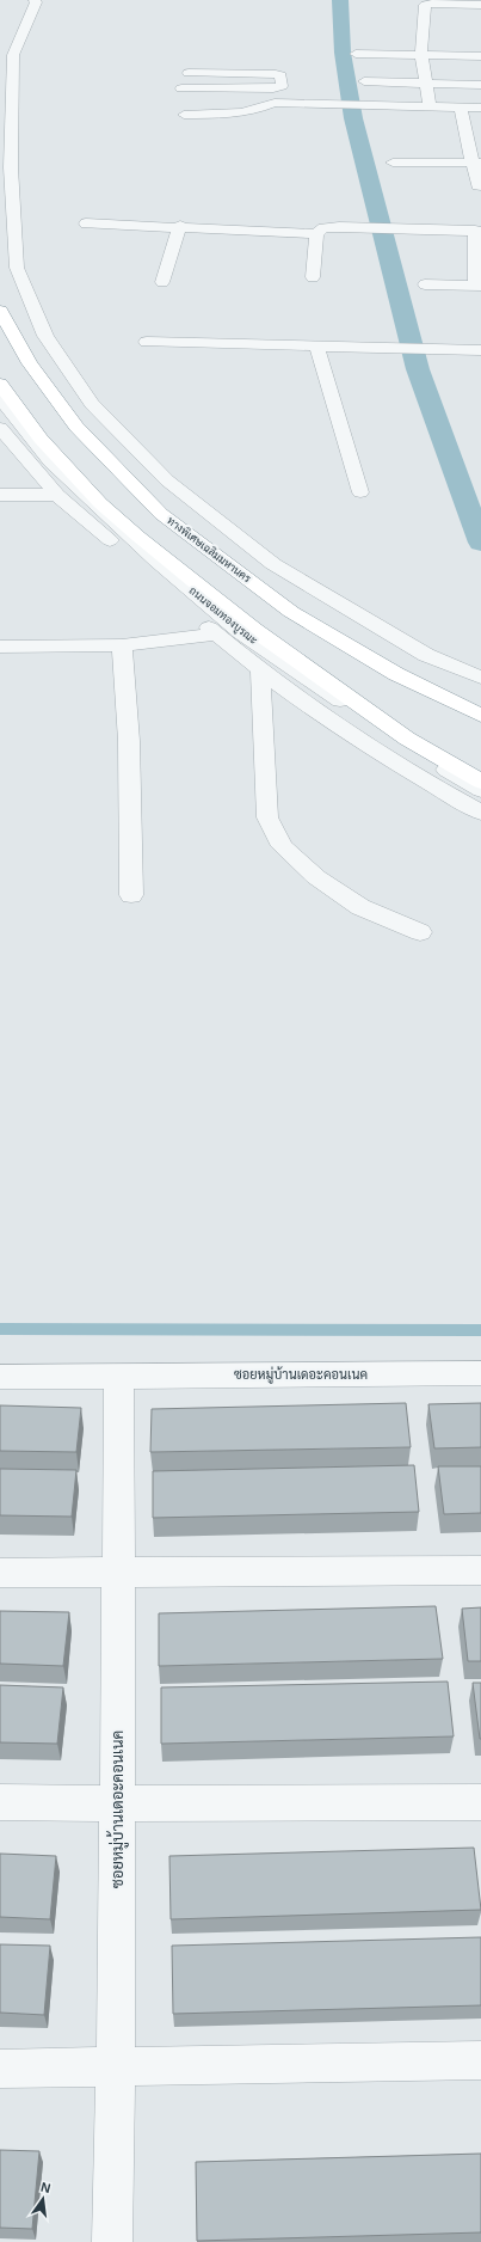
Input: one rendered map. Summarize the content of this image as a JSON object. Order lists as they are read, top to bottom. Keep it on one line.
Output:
{"streets":{"highway":["ทางพิเศษเฉลิมมหานคร"],"street":["ถนนจอมทองบูรณะ","ซอยหมู่บ้านเดอะคอนเนค"]},"north":"top"}
